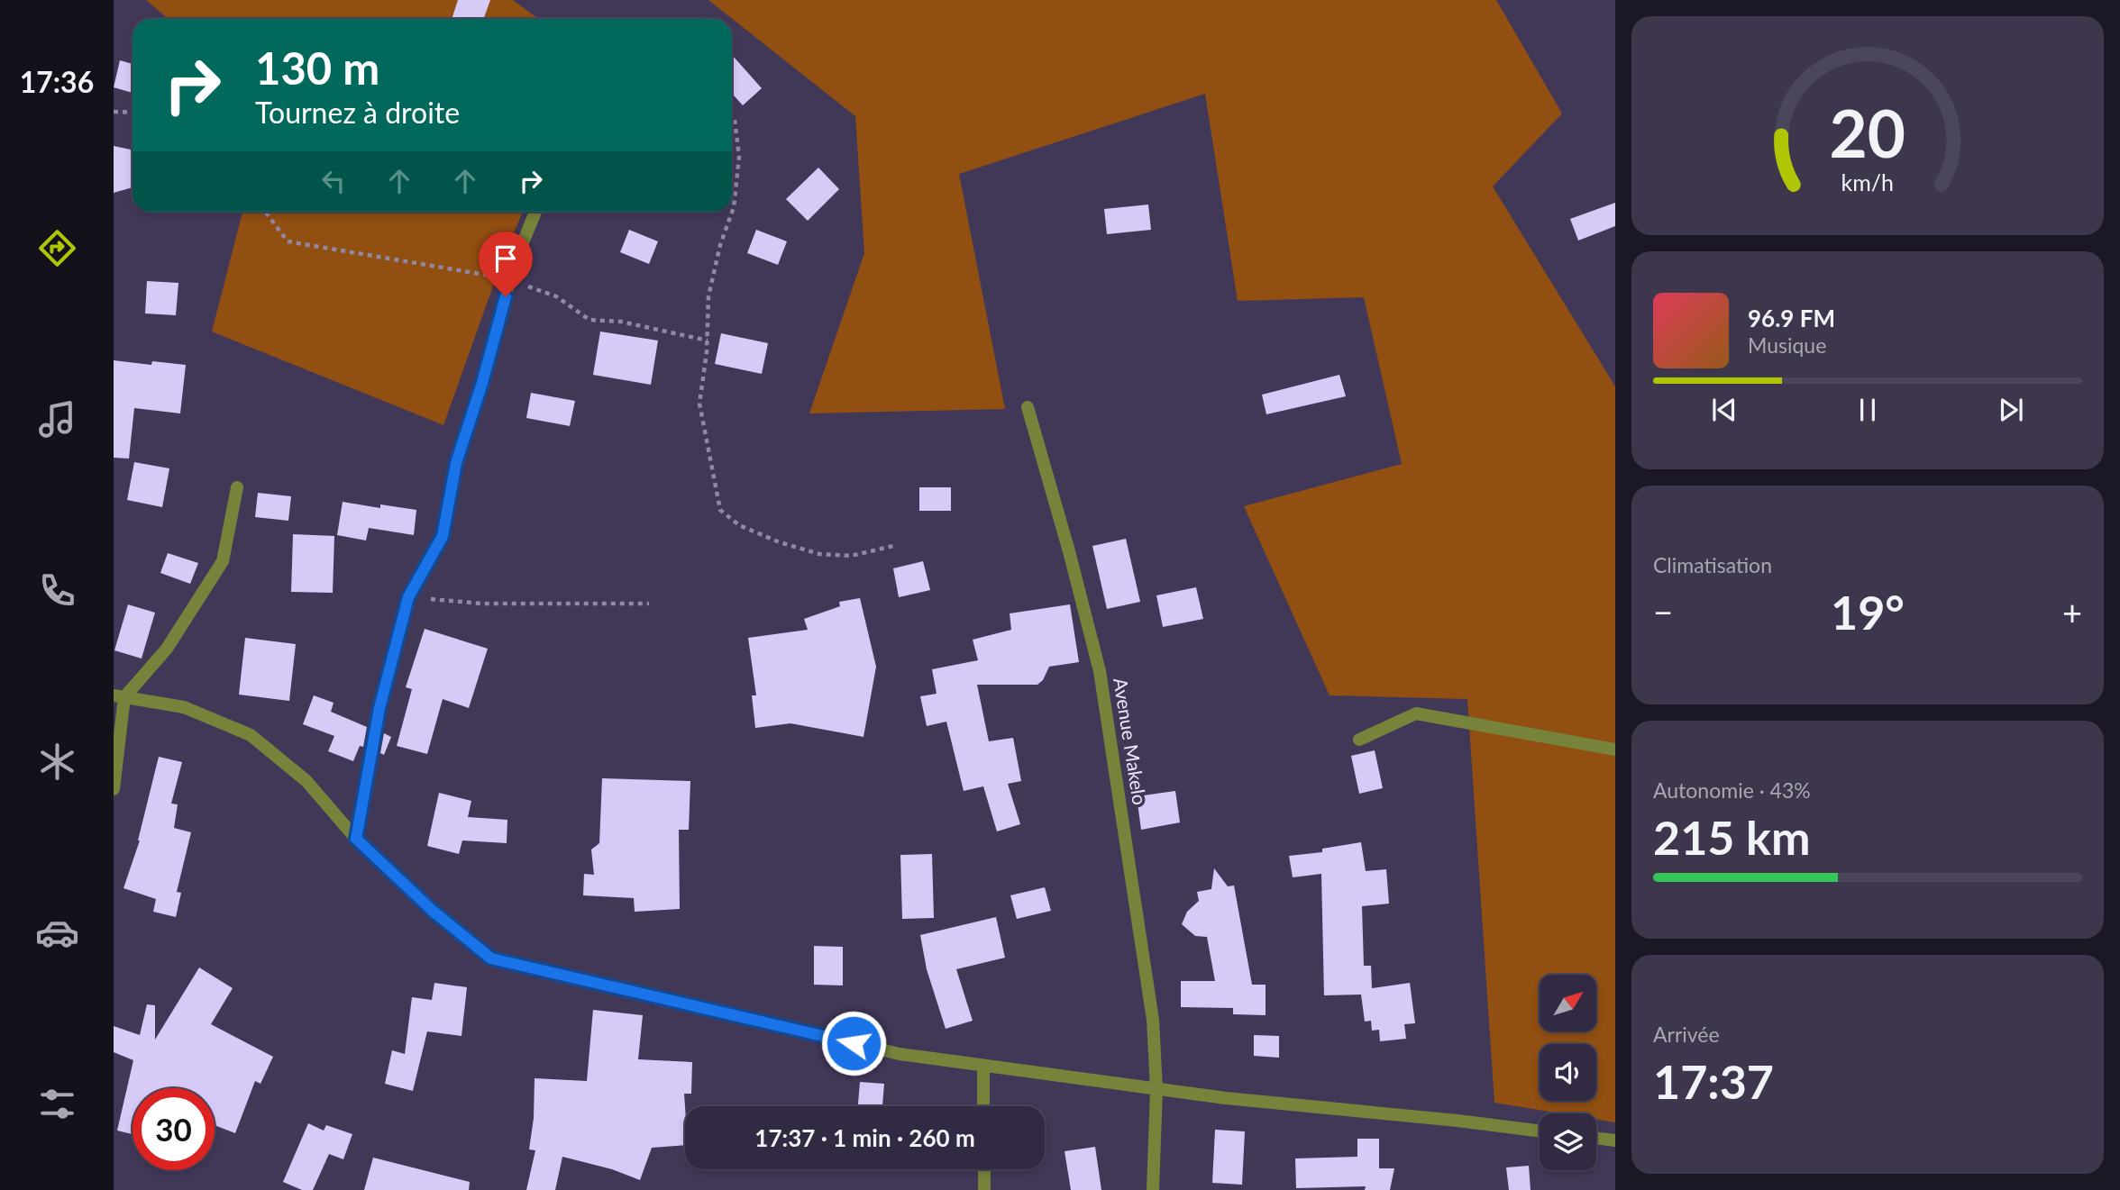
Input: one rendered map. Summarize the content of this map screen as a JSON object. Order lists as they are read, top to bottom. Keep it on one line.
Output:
{"streets":{"street":["Avenue Makelo"]},"north":"top right","page":{"tabs":"17:36","turn":["130 m","Tournez à droite"],"song":["96.9 FM","Musique"],"tile":["Climatisation",["Autonomie · 43%","215 km"],["Arrivée","17:37"]],"heat":["−","19°","+"],"limit":"30","trip":"17:37 · 1 min · 260 m","gauge":["20","km/h"]}}
